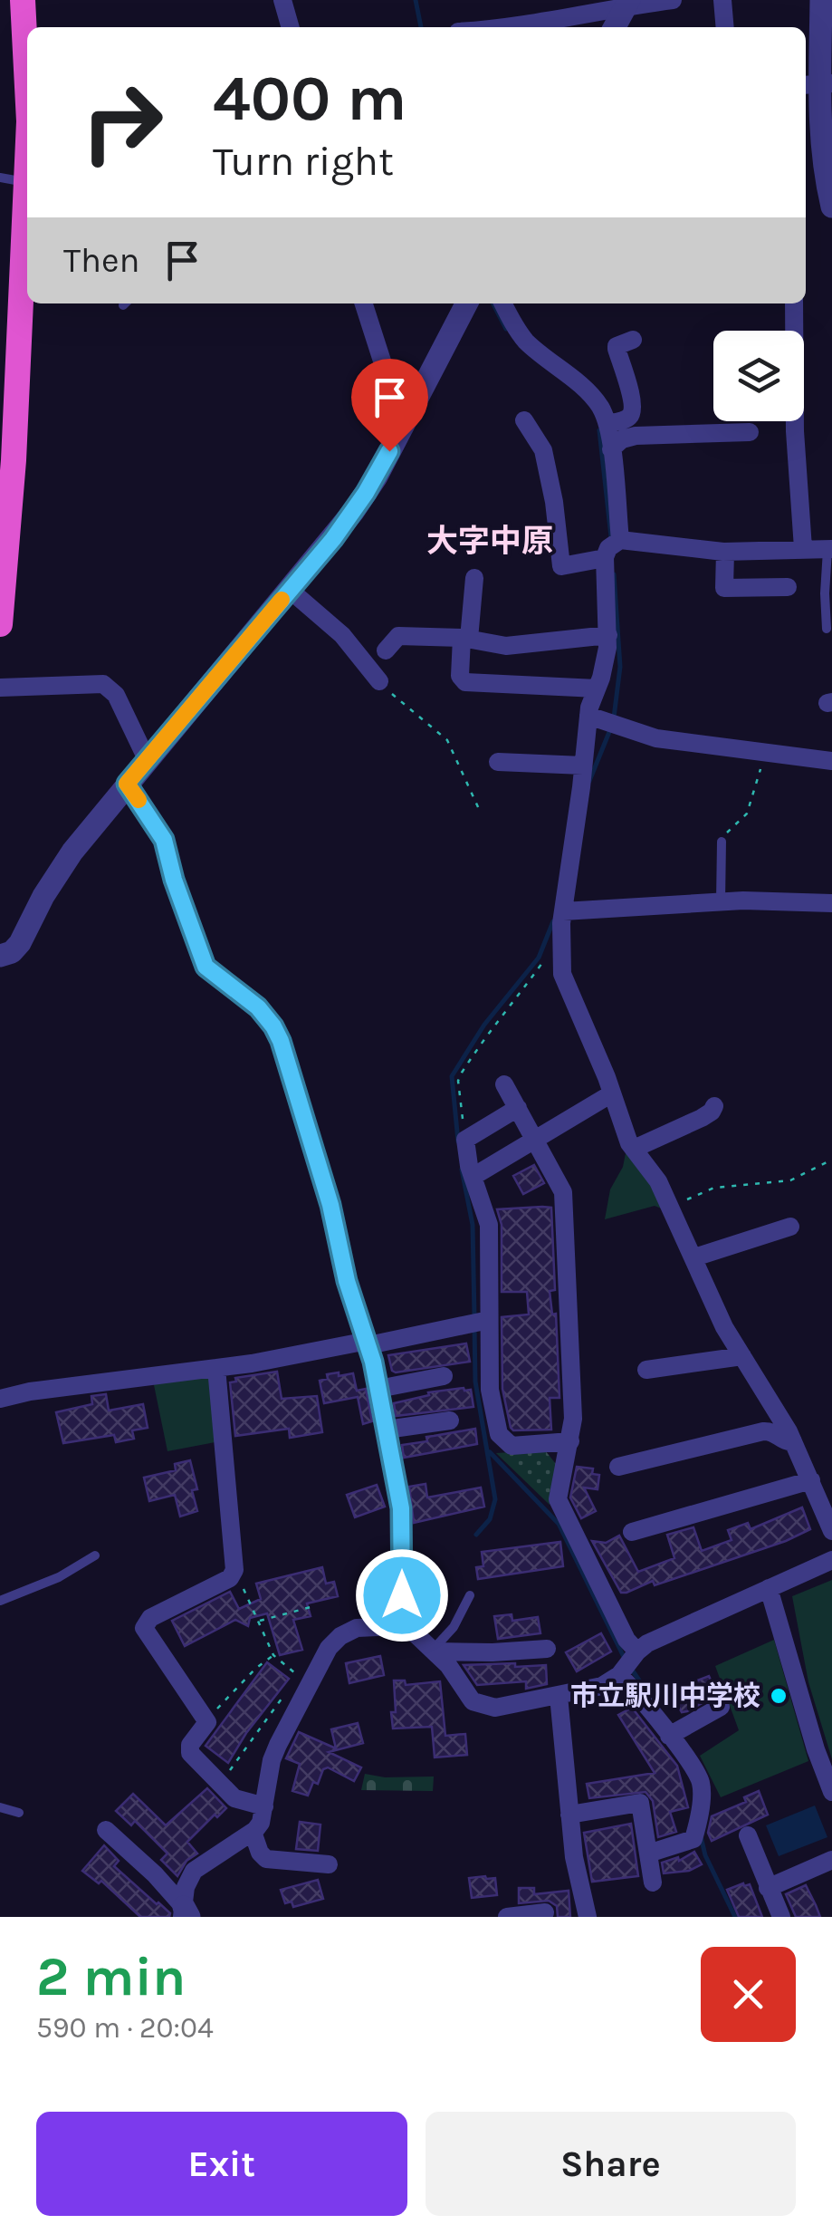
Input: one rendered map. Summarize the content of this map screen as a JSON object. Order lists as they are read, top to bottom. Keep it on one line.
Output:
{"districts":["大字中原"],"places":["市立駅川中学校"],"page":{"turn":["400 m","Turn right"],"then":"Then","heading":["2 min","590 m · 20:04"],"buttons":["Exit","Share"]}}
